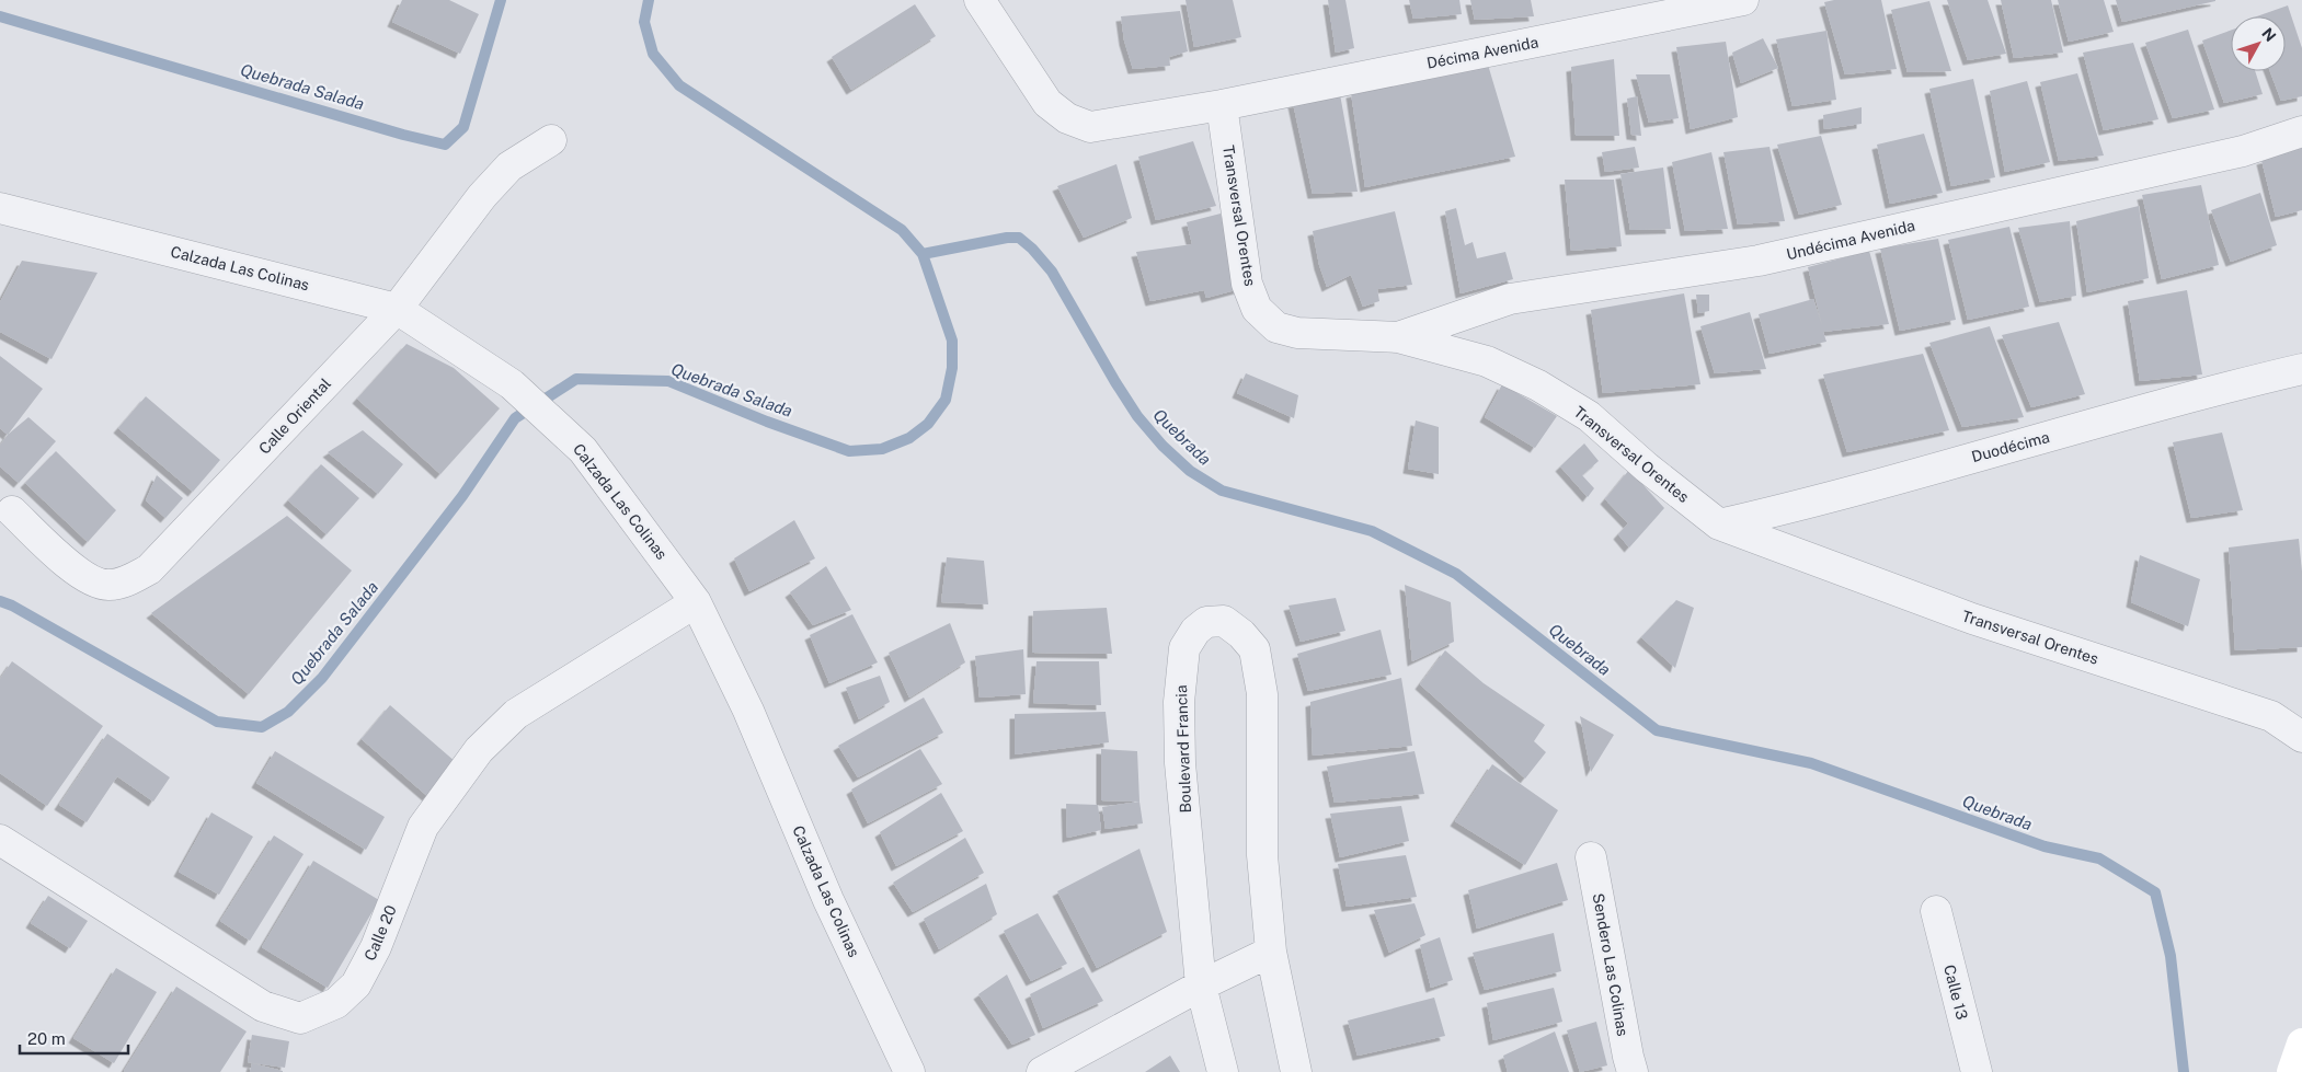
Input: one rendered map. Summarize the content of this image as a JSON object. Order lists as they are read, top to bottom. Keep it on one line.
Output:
{"streets":{"street":["Décima Avenida","Transversal Orentes","Undécima Avenida","Calzada Las Colinas","Calle Oriental","Duodécima","Boulevard Francia","Calle 20","Sendero Las Colinas","Calle 13"]},"crossings":[["Décima Avenida","Transversal Orentes"],["Transversal Orentes","Undécima Avenida"],["Transversal Orentes","Duodécima"],["Calzada Las Colinas","Calle Oriental"],["Calzada Las Colinas","Calle 20"]],"water":["Quebrada Salada","Quebrada"],"scale_bar":"20 m","north":"top right"}
